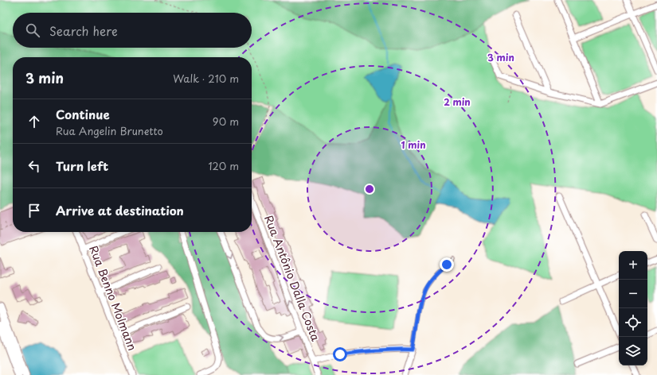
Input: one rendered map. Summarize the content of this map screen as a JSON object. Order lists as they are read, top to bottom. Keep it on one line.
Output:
{"streets":{"street":["Rua Antônio Dalla Costa","Rua Benno Molmann"]},"one_way":["Rua Antônio Dalla Costa"],"page":{"search":"Search here","heading":["3 min","Walk · 210 m"],"list":[["Continue","Rua Angelin Brunetto","90 m"],["Turn left","120 m"],"Arrive at destination"],"map_buttons":["+","−"]},"rings":["3 min","2 min","1 min"]}
